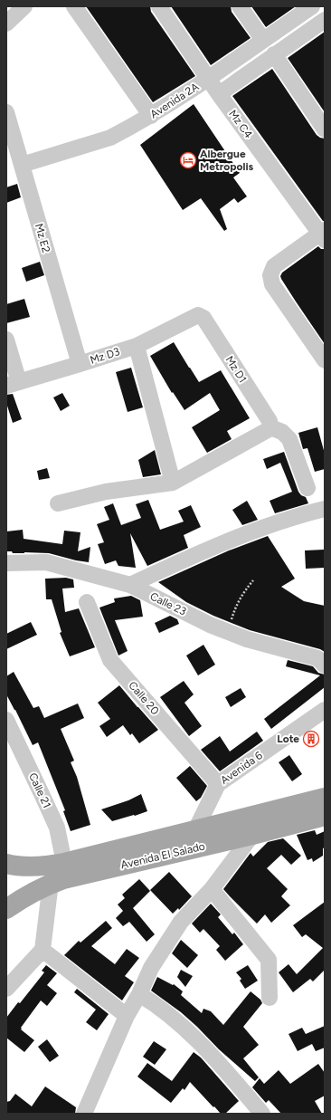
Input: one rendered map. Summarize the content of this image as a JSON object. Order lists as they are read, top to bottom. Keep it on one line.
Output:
{"streets":{"main road":["Avenida El Salado"],"street":["Avenida 2A","Mz C4","Mz E2","Mz D3","Mz D1","Calle 23","Calle 20","Avenida 6","Calle 21"]},"crossings":[["Avenida 2A","Mz C4"],["Avenida 2A","Mz E2"],["Mz E2","Mz D3"],["Mz D3","Mz D1"],["Calle 20","Avenida 6"],["Avenida 6","Avenida El Salado"],["Calle 21","Avenida El Salado"]],"places":{"hotel":["Albergue Metropolis"],"building":["Lote"]}}
